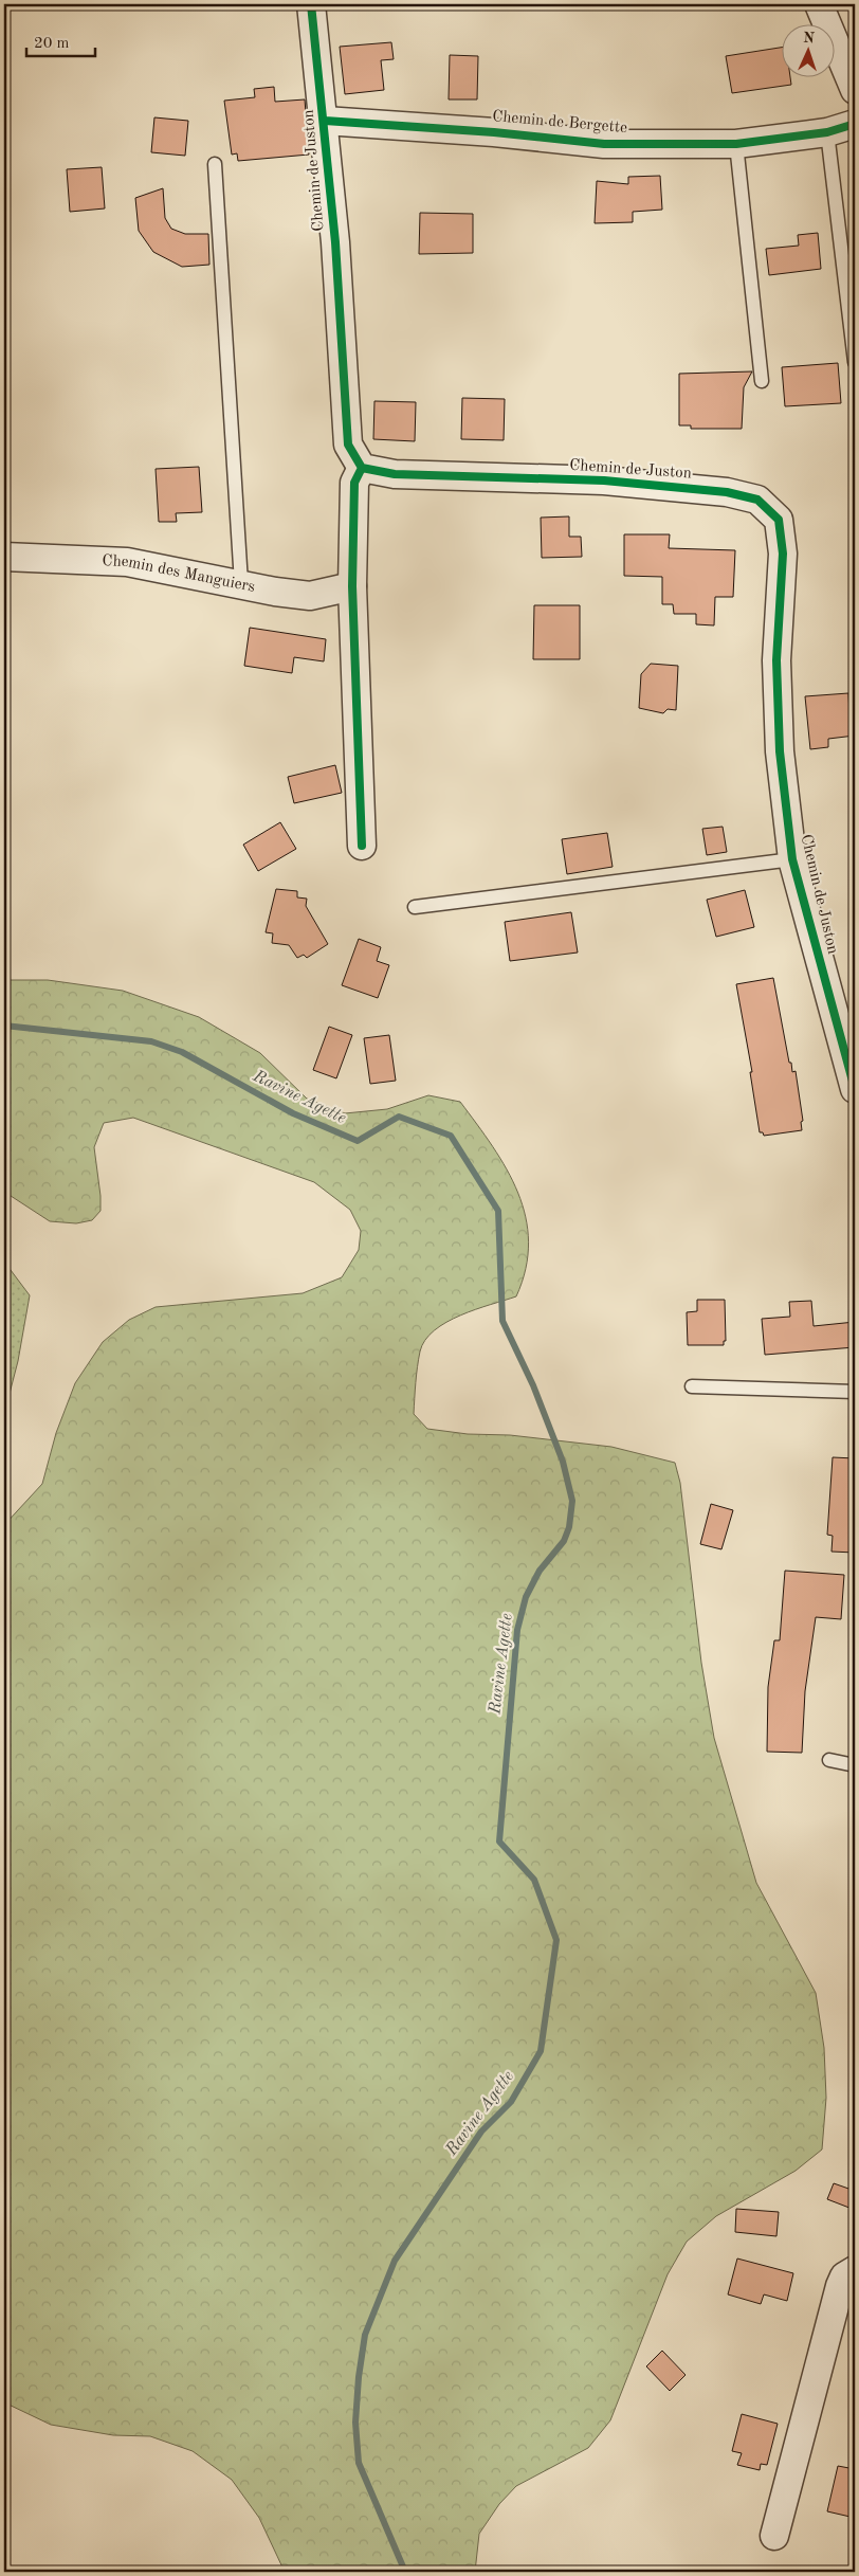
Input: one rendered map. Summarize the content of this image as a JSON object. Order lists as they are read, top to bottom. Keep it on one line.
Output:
{"streets":{"street":["Chemin de Bergette","Chemin de Juston","Chemin des Manguiers"]},"crossings":[["Chemin de Bergette","Chemin de Juston"]],"water":["Ravine Agette"],"scale_bar":"20 m","north":"top"}
